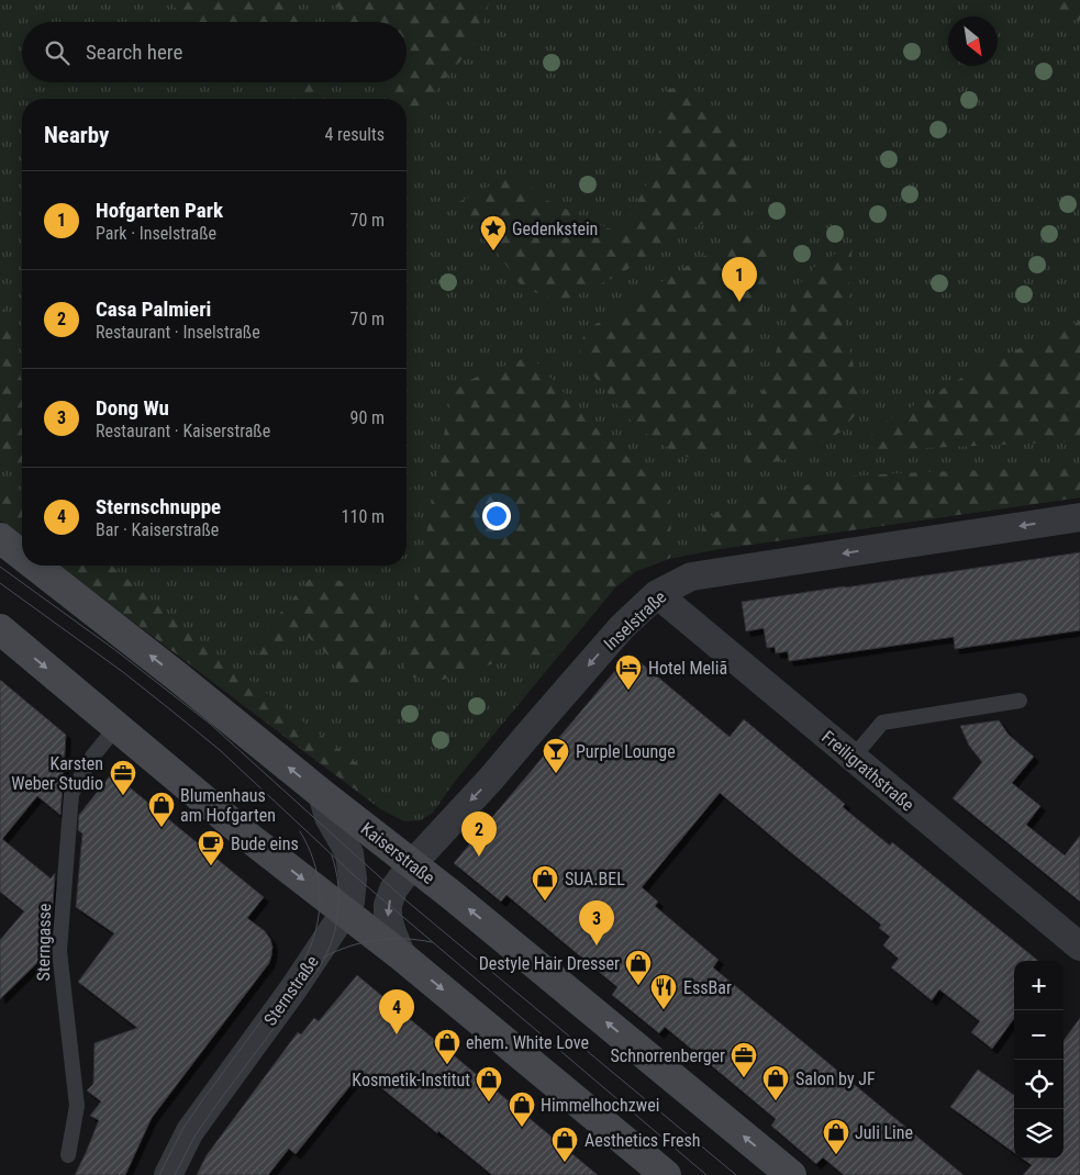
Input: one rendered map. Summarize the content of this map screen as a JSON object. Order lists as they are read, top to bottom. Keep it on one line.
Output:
{"streets":{"main road":["Kaiserstraße"],"street":["Inselstraße","Freiligrathstraße","Sternstraße"],"lane":["Sterngasse"]},"crossings":[["Inselstraße","Freiligrathstraße"],["Inselstraße","Kaiserstraße"],["Kaiserstraße","Sternstraße"]],"one_way":["Inselstraße"],"places":{"place":["Gedenkstein"],"hotel":["Hotel Meliã"],"bar":["Purple Lounge"],"office":["Karsten Weber Studio","Schnorrenberger"],"shop":["Blumenhaus am Hofgarten","SUA.BEL","Destyle Hair Dresser","ehem. White Love","Salon by JF","Kosmetik-Institut","Himmelhochzwei","Juli Line","Aesthetics Fresh"],"cafe":["Bude eins"],"restaurant":["EssBar"]},"north":"bottom right","page":{"search":"Search here","heading":["Nearby","4 results"],"list":[{"mark":"1","name":"Hofgarten Park","note":"Park · Inselstraße","value":"70 m"},{"mark":"2","name":"Casa Palmieri","note":"Restaurant · Inselstraße","value":"70 m"},{"mark":"3","name":"Dong Wu","note":"Restaurant · Kaiserstraße","value":"90 m"},{"mark":"4","name":"Sternschnuppe","note":"Bar · Kaiserstraße","value":"110 m"}],"pins":["1","2","3","4"],"map_buttons":["+","−"]}}
